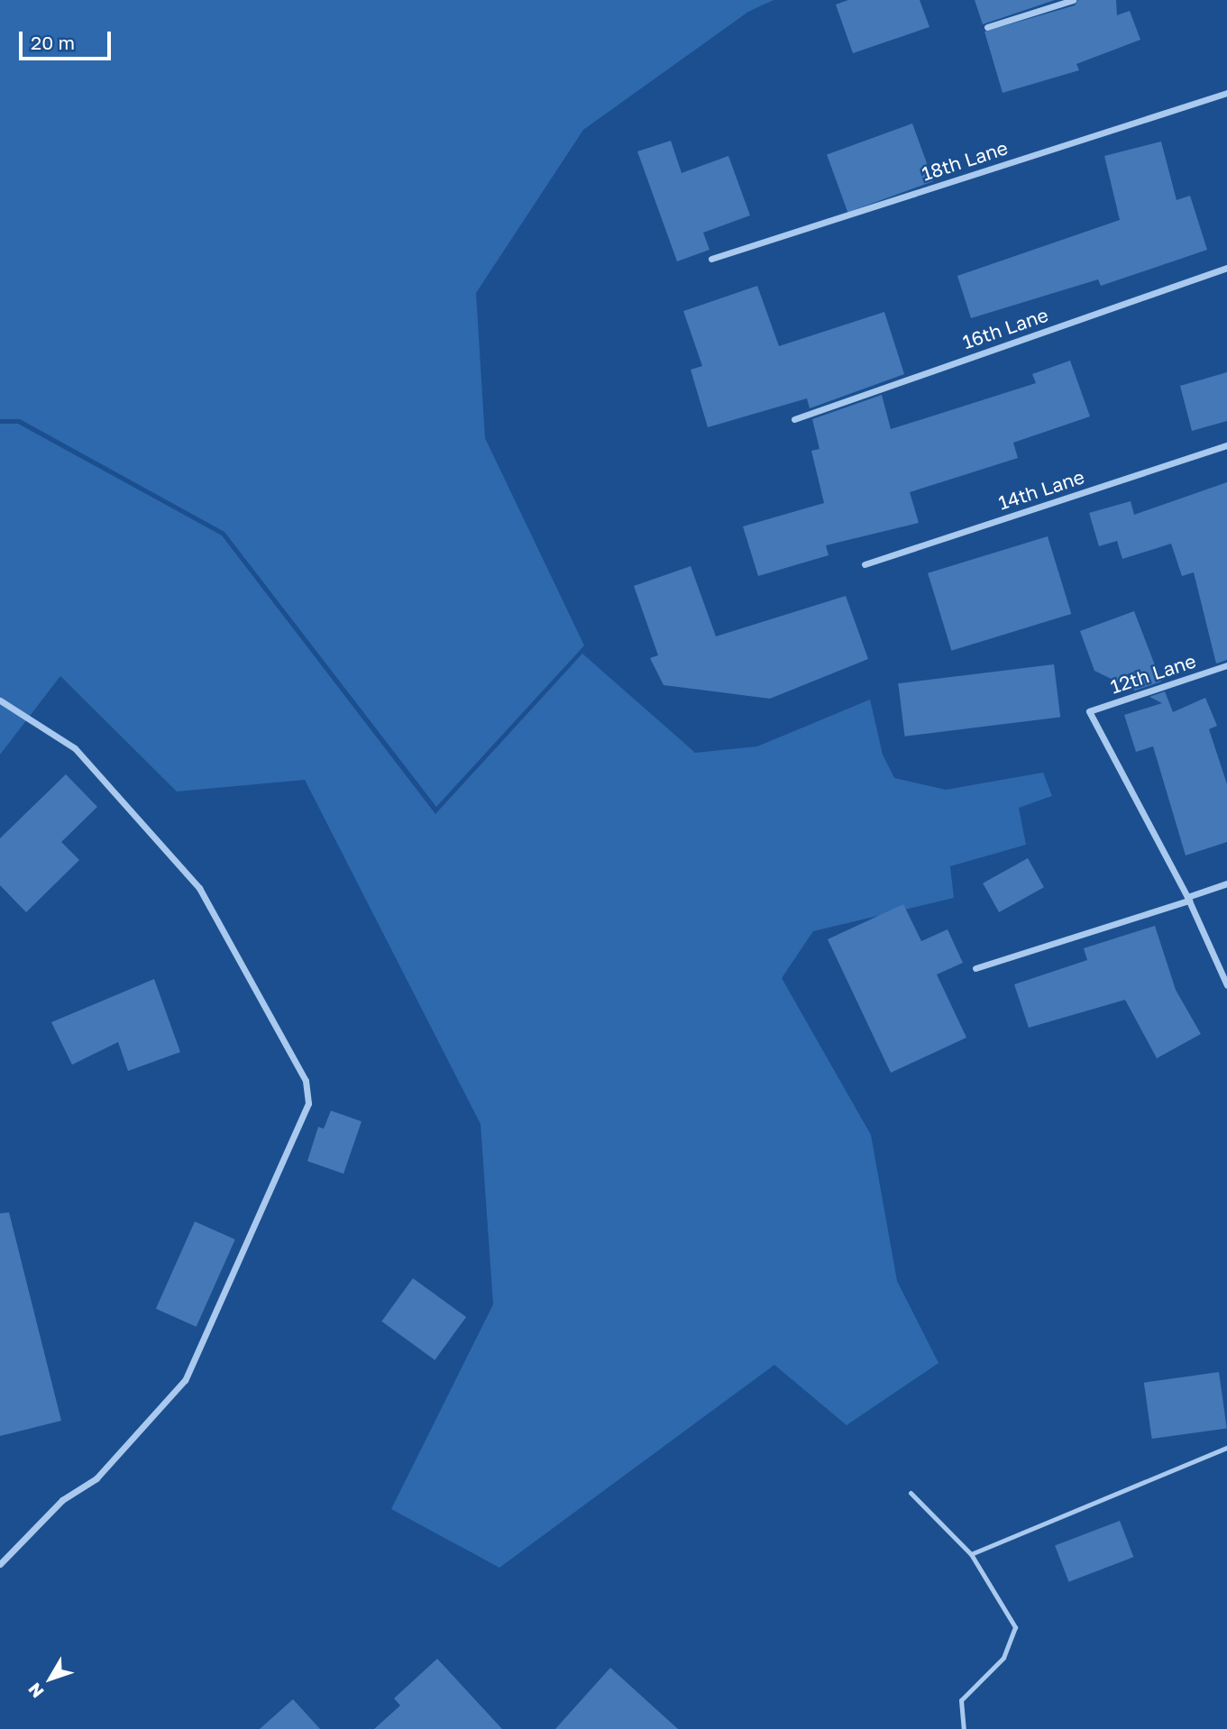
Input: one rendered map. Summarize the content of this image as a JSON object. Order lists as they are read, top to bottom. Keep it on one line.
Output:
{"streets":{"street":["18th Lane","16th Lane","14th Lane","12th Lane"]},"scale_bar":"20 m","north":"bottom left"}
